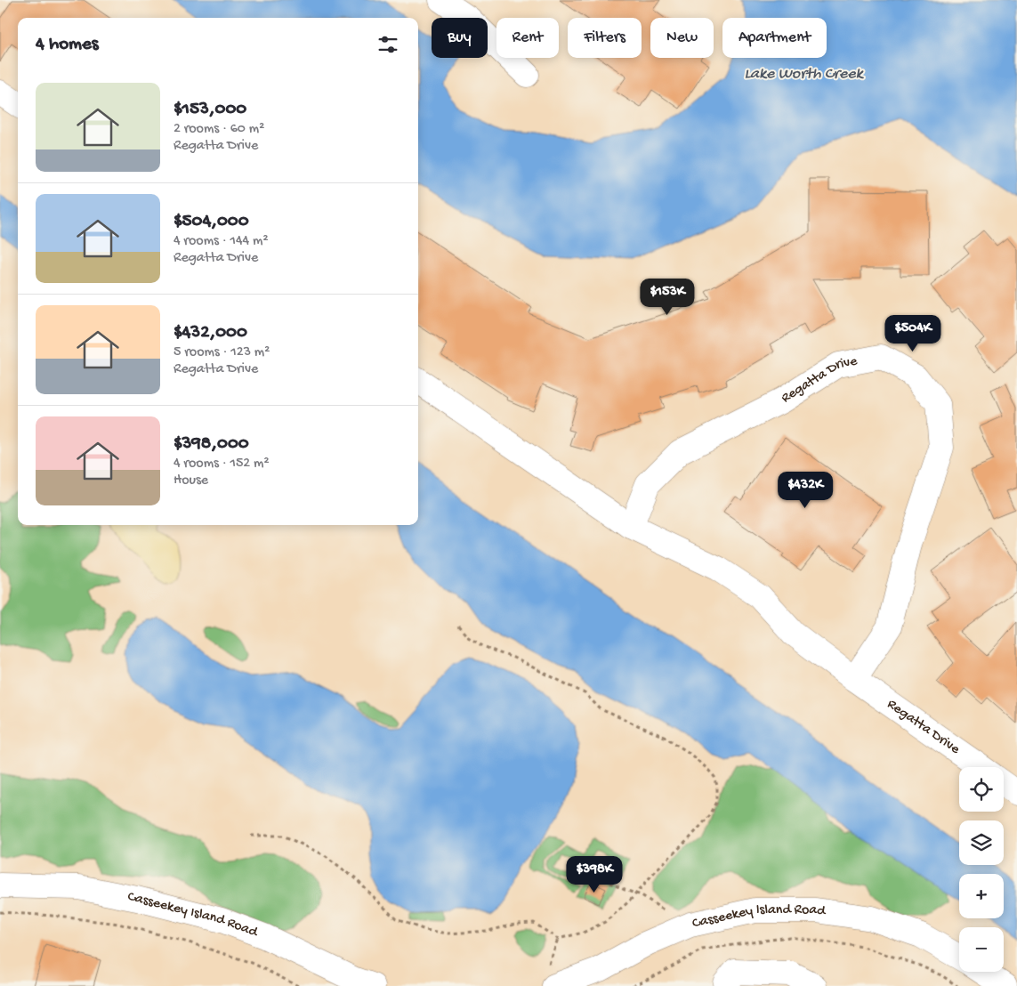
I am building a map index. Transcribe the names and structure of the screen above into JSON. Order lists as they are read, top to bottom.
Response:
{
  "streets": {
    "street": ["Regatta Drive", "Casseekey Island Road"]
  },
  "water": ["Lake Worth Creek"],
  "page": {
    "chip": [
      "Buy",
      "Rent",
      "Filters",
      "New",
      "Apartment"
    ],
    "heading": "4 homes",
    "list": [
      {
        "name": "$153,000",
        "note": "2 rooms · 60 m² · Regatta Drive"
      },
      {
        "name": "$504,000",
        "note": "4 rooms · 144 m² · Regatta Drive"
      },
      {
        "name": "$432,000",
        "note": "5 rooms · 123 m² · Regatta Drive"
      },
      {
        "name": "$398,000",
        "note": "4 rooms · 152 m² · House"
      }
    ],
    "price": [
      "$153K",
      "$504K",
      "$432K",
      "$398K"
    ],
    "map_buttons": ["+", "−"]
  }
}
